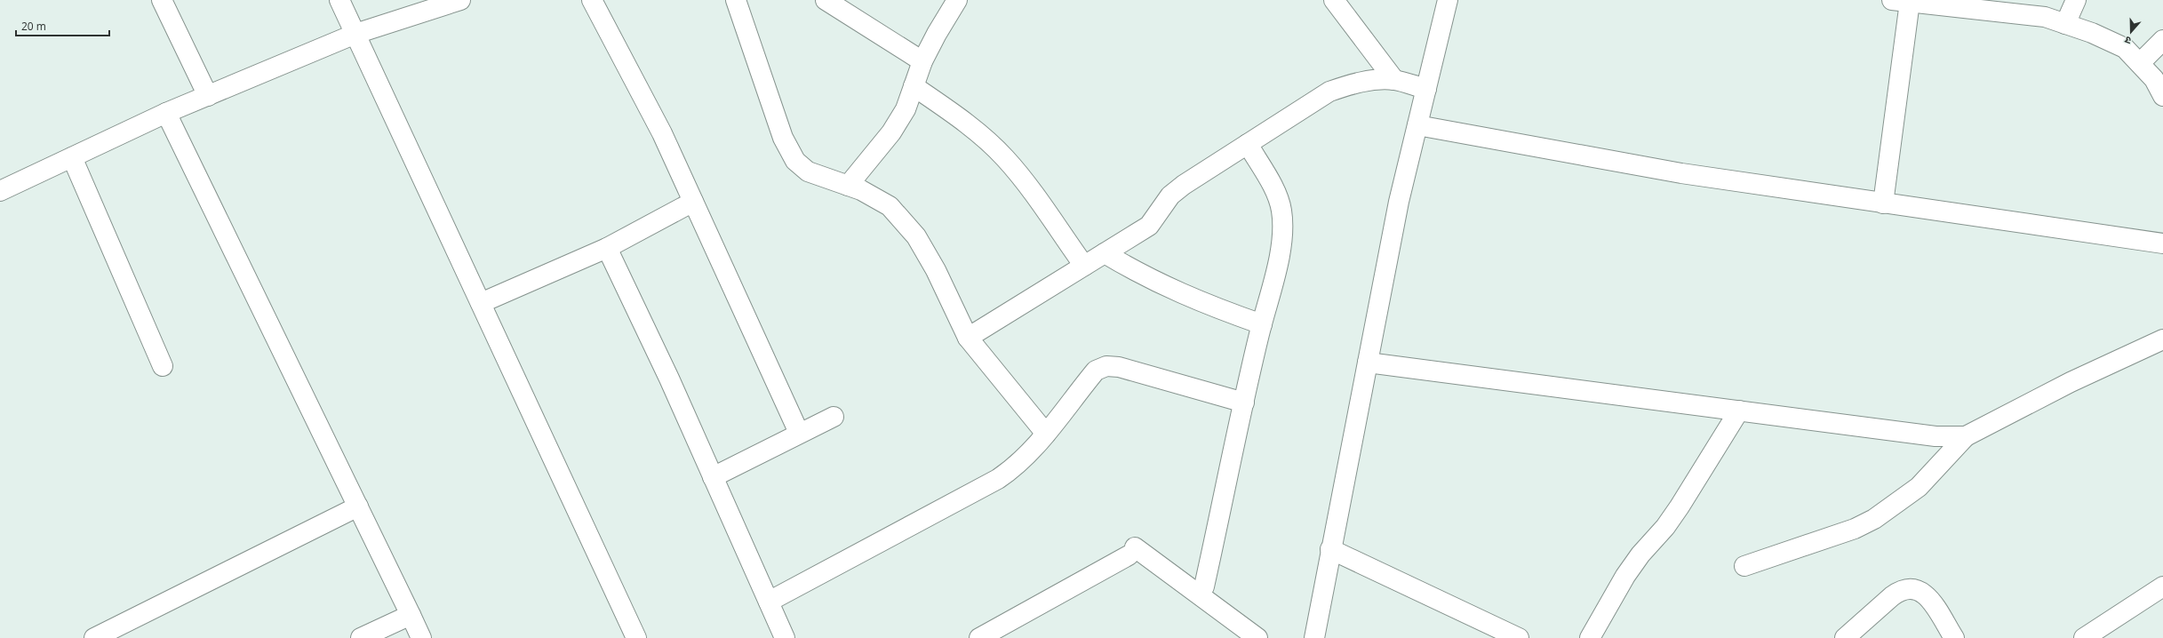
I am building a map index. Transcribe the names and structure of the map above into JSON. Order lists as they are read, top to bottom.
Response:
{
  "scale_bar": "20 m",
  "north": "bottom"
}
